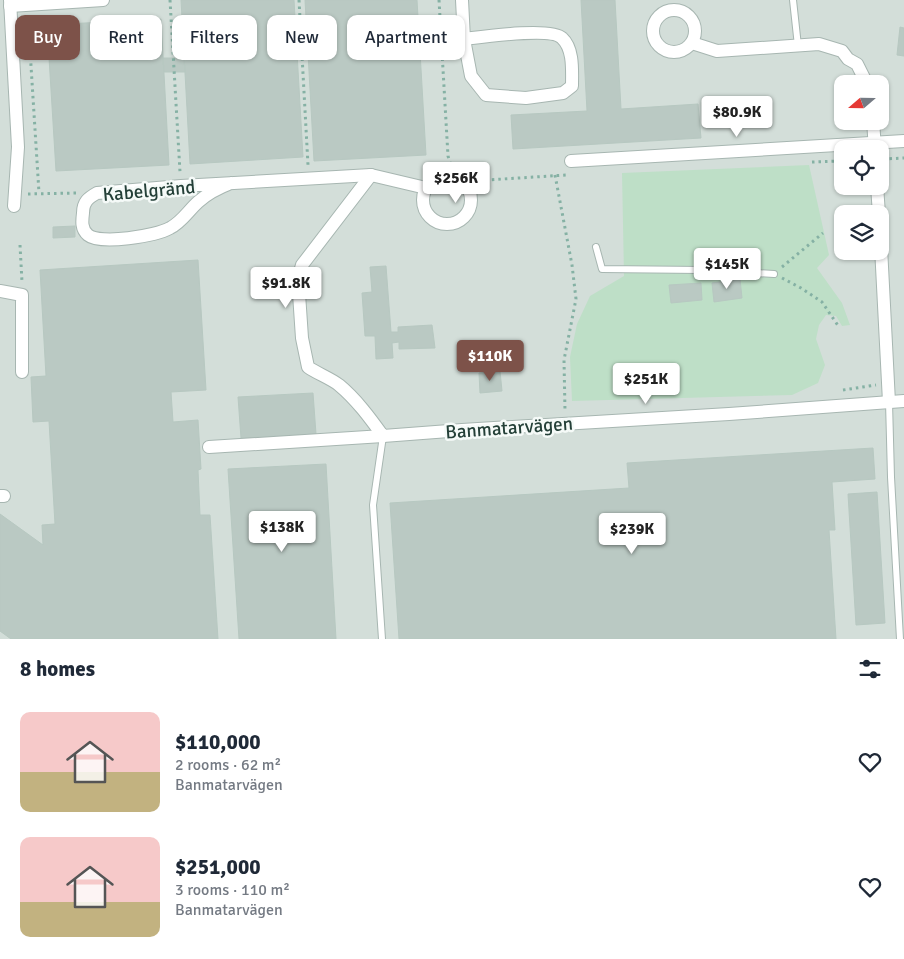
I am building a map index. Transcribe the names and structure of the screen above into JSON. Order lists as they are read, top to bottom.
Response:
{
  "streets": {
    "street": ["Kabelgränd", "Banmatarvägen"]
  },
  "north": "left",
  "page": {
    "chip": [
      "Buy",
      "Rent",
      "Filters",
      "New",
      "Apartment"
    ],
    "price": [
      "$80.9K",
      "$256K",
      "$145K",
      "$91.8K",
      "$110K",
      "$251K",
      "$138K",
      "$239K"
    ],
    "heading": "8 homes",
    "list": [
      {
        "name": "$110,000",
        "note": "2 rooms · 62 m² · Banmatarvägen"
      },
      {
        "name": "$251,000",
        "note": "3 rooms · 110 m² · Banmatarvägen"
      }
    ]
  }
}
